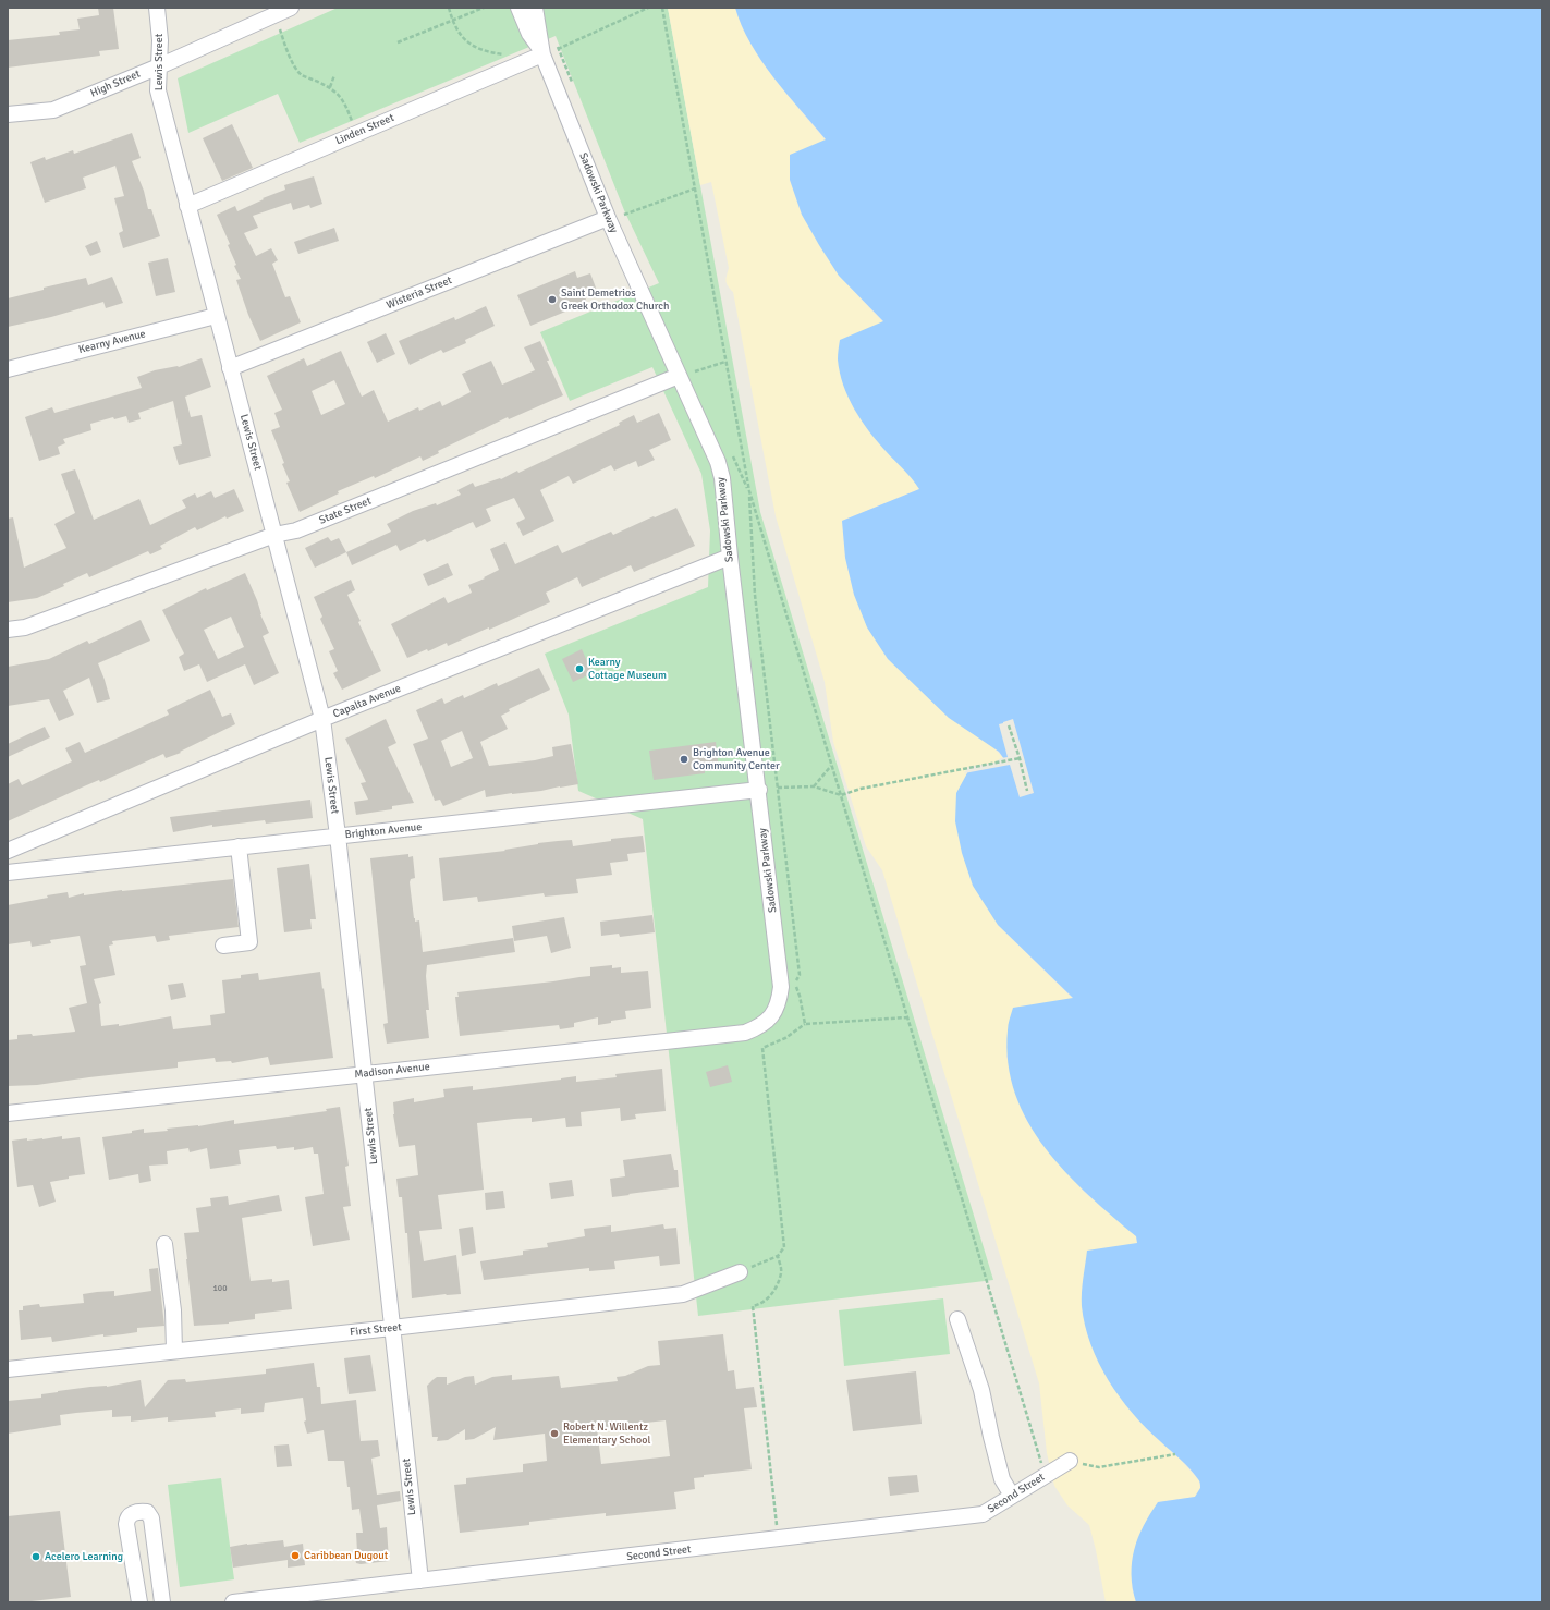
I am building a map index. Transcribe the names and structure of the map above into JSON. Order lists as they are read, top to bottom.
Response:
{
  "streets": {
    "street": [
      "Lewis Street",
      "High Street",
      "Linden Street",
      "Sadowski Parkway",
      "Wisteria Street",
      "Kearny Avenue",
      "State Street",
      "Capalta Avenue",
      "Brighton Avenue",
      "Madison Avenue",
      "First Street",
      "Second Street"
    ]
  },
  "crossings": [
    ["Lewis Street", "High Street"],
    ["Lewis Street", "Linden Street"],
    ["Lewis Street", "Wisteria Street"],
    ["Lewis Street", "Kearny Avenue"],
    ["Lewis Street", "State Street"],
    ["Lewis Street", "Capalta Avenue"],
    ["Lewis Street", "Brighton Avenue"],
    ["Lewis Street", "Madison Avenue"],
    ["Lewis Street", "First Street"],
    ["Lewis Street", "Second Street"],
    ["Linden Street", "Sadowski Parkway"],
    ["Sadowski Parkway", "Wisteria Street"],
    ["Sadowski Parkway", "State Street"],
    ["Sadowski Parkway", "Capalta Avenue"],
    ["Sadowski Parkway", "Brighton Avenue"],
    ["Sadowski Parkway", "Madison Avenue"]
  ],
  "places": [
    "Saint Demetrios Greek Orthodox Church",
    "Kearny Cottage Museum",
    "Brighton Avenue Community Center",
    "Robert N. Willentz Elementary School",
    "Caribbean Dugout",
    "Acelero Learning"
  ],
  "house_numbers": ["100"]
}
